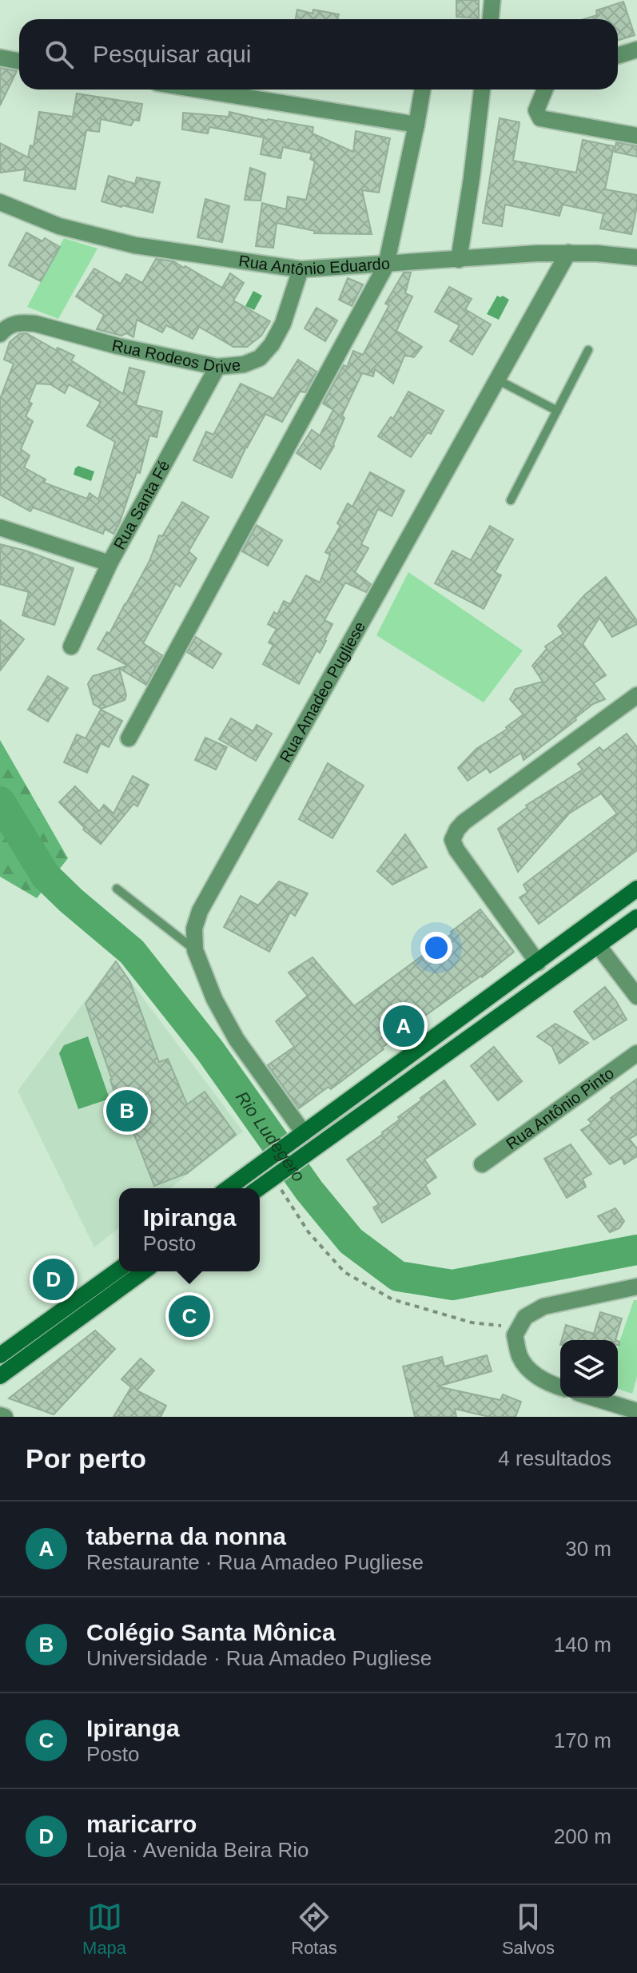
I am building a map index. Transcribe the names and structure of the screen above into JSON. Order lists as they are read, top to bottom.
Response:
{
  "streets": {
    "street": [
      "Rua Antônio Eduardo",
      "Rua Rodeos Drive",
      "Rua Santa Fé",
      "Rua Amadeo Pugliese",
      "Rua Antônio Pinto"
    ]
  },
  "crossings": [
    ["Rua Antônio Eduardo", "Rua Rodeos Drive"],
    ["Rua Antônio Eduardo", "Rua Amadeo Pugliese"],
    ["Rua Rodeos Drive", "Rua Santa Fé"]
  ],
  "water": ["Rio Ludegero"],
  "page": {
    "search": "Pesquisar aqui",
    "pins": [
      "A",
      "B",
      "D",
      "C"
    ],
    "popup": ["Ipiranga", "Posto"],
    "heading": ["Por perto", "4 resultados"],
    "list": [
      {
        "mark": "A",
        "name": "taberna da nonna",
        "note": "Restaurante · Rua Amadeo Pugliese",
        "value": "30 m"
      },
      {
        "mark": "B",
        "name": "Colégio Santa Mônica",
        "note": "Universidade · Rua Amadeo Pugliese",
        "value": "140 m"
      },
      {
        "mark": "C",
        "name": "Ipiranga",
        "note": "Posto",
        "value": "170 m"
      },
      {
        "mark": "D",
        "name": "maricarro",
        "note": "Loja · Avenida Beira Rio",
        "value": "200 m"
      }
    ],
    "nav": ["Mapa", "Rotas", "Salvos"]
  }
}
